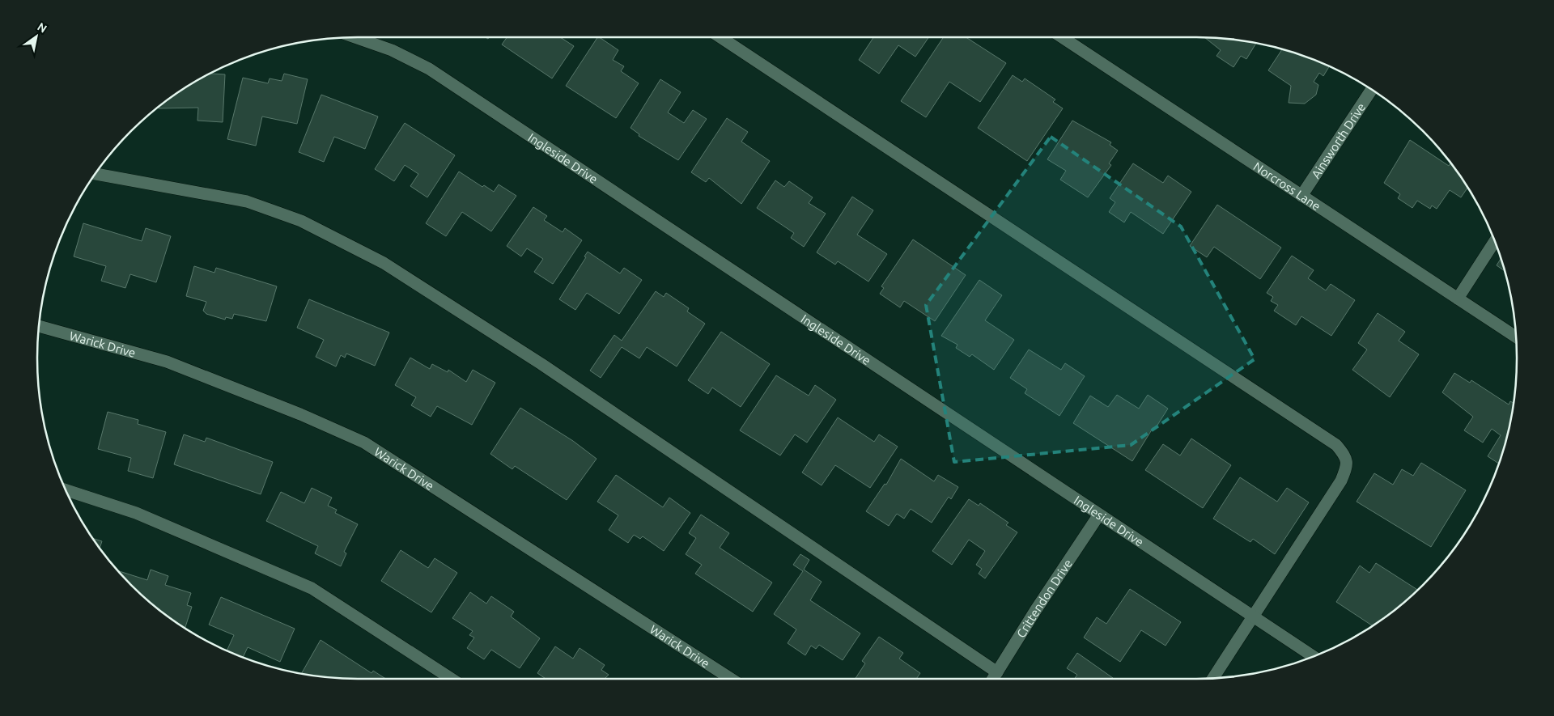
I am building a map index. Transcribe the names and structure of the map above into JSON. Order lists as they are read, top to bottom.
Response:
{
  "streets": {
    "street": [
      "Ainsworth Drive",
      "Ingleside Drive",
      "Norcross Lane",
      "Warick Drive",
      "Crittendon Drive"
    ]
  },
  "crossings": [
    ["Ainsworth Drive", "Norcross Lane"],
    ["Ingleside Drive", "Crittendon Drive"]
  ],
  "north": "top right"
}
